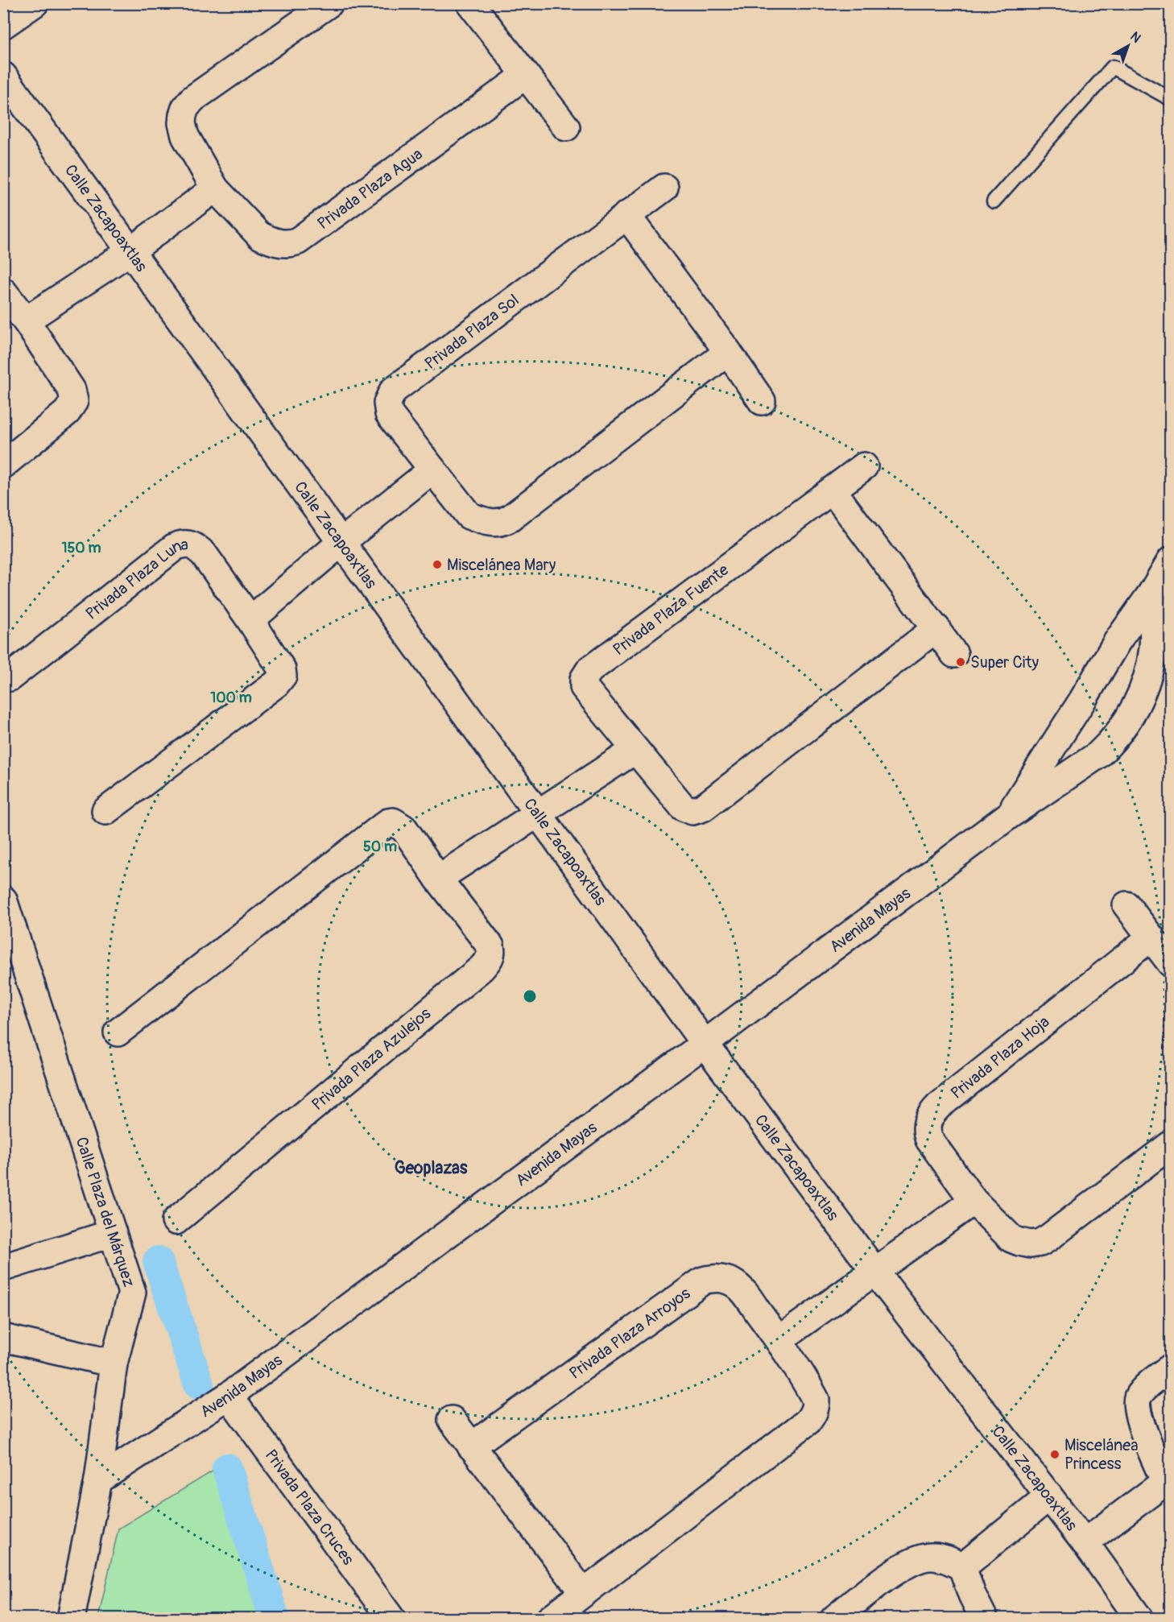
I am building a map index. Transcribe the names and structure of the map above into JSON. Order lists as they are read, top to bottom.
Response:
{
  "streets": {
    "street": [
      "Privada Plaza Agua",
      "Calle Zacapoaxtlas",
      "Privada Plaza Sol",
      "Privada Plaza Luna",
      "Privada Plaza Fuente",
      "Avenida Mayas",
      "Privada Plaza Hoja",
      "Privada Plaza Azulejos",
      "Calle Plaza del Márquez",
      "Privada Plaza Arroyos",
      "Privada Plaza Cruces"
    ]
  },
  "crossings": [
    ["Calle Zacapoaxtlas", "Avenida Mayas"],
    ["Avenida Mayas", "Calle Plaza del Márquez"],
    ["Avenida Mayas", "Privada Plaza Cruces"]
  ],
  "districts": ["Geoplazas"],
  "places": ["Miscelánea Mary", "Super City", "Miscelánea Princess"],
  "north": "top right",
  "rings": ["150 m", "100 m", "50 m"]
}
